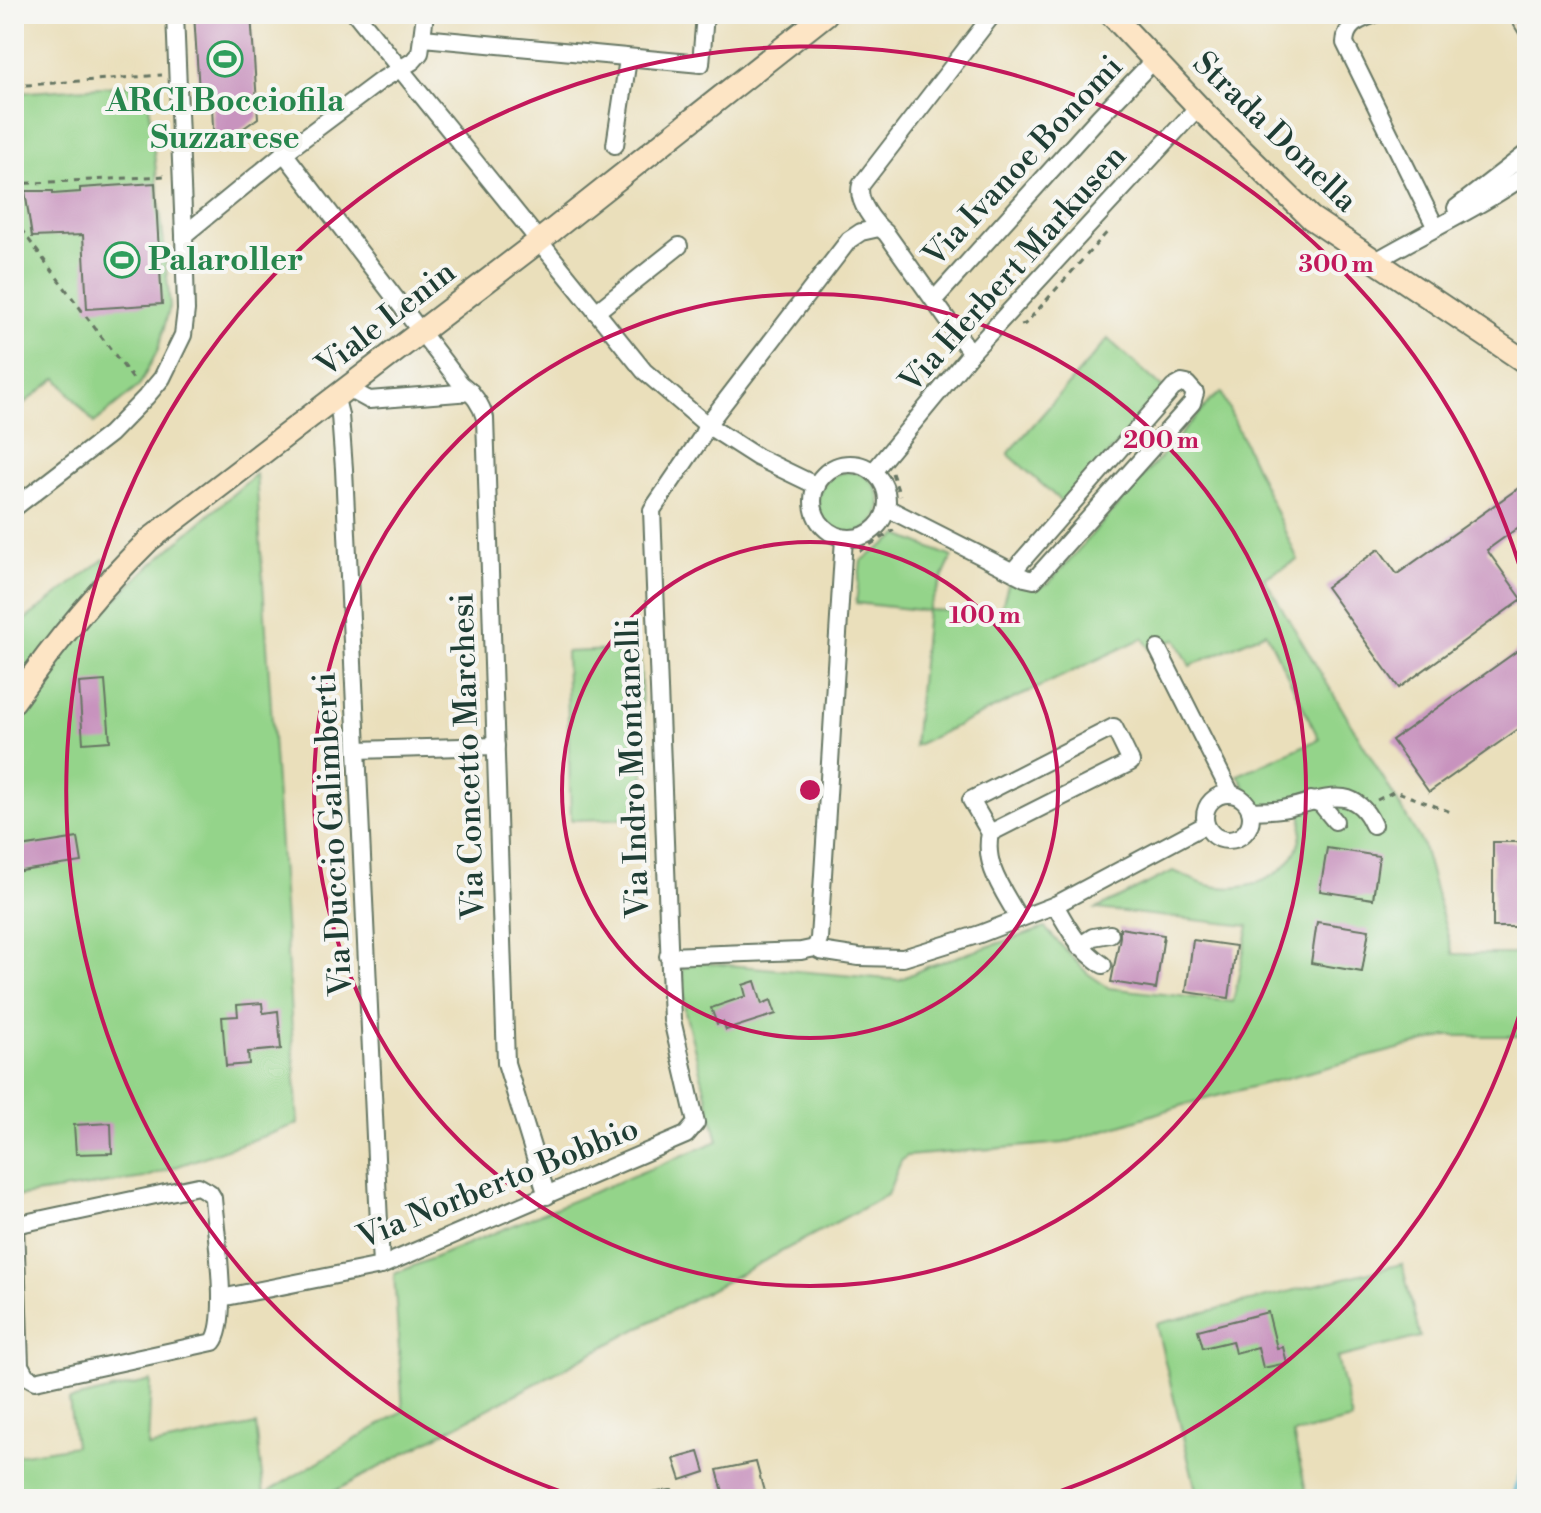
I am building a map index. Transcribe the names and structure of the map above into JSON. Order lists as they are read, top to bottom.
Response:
{
  "streets": {
    "main road": ["Strada Donella", "Viale Lenin"],
    "street": [
      "Via Ivanoe Bonomi",
      "Via Herbert Markusen",
      "Via Concetto Marchesi",
      "Via Indro Montanelli",
      "Via Duccio Galimberti",
      "Via Norberto Bobbio"
    ]
  },
  "crossings": [
    ["Strada Donella", "Via Ivanoe Bonomi"],
    ["Strada Donella", "Via Herbert Markusen"],
    ["Viale Lenin", "Via Concetto Marchesi"],
    ["Viale Lenin", "Via Duccio Galimberti"],
    ["Via Concetto Marchesi", "Via Norberto Bobbio"],
    ["Via Indro Montanelli", "Via Norberto Bobbio"],
    ["Via Duccio Galimberti", "Via Norberto Bobbio"]
  ],
  "places": {
    "sports": ["ARCI Bocciofila Suzzarese", "Palaroller"]
  },
  "rings": ["300 m", "200 m", "100 m"]
}
